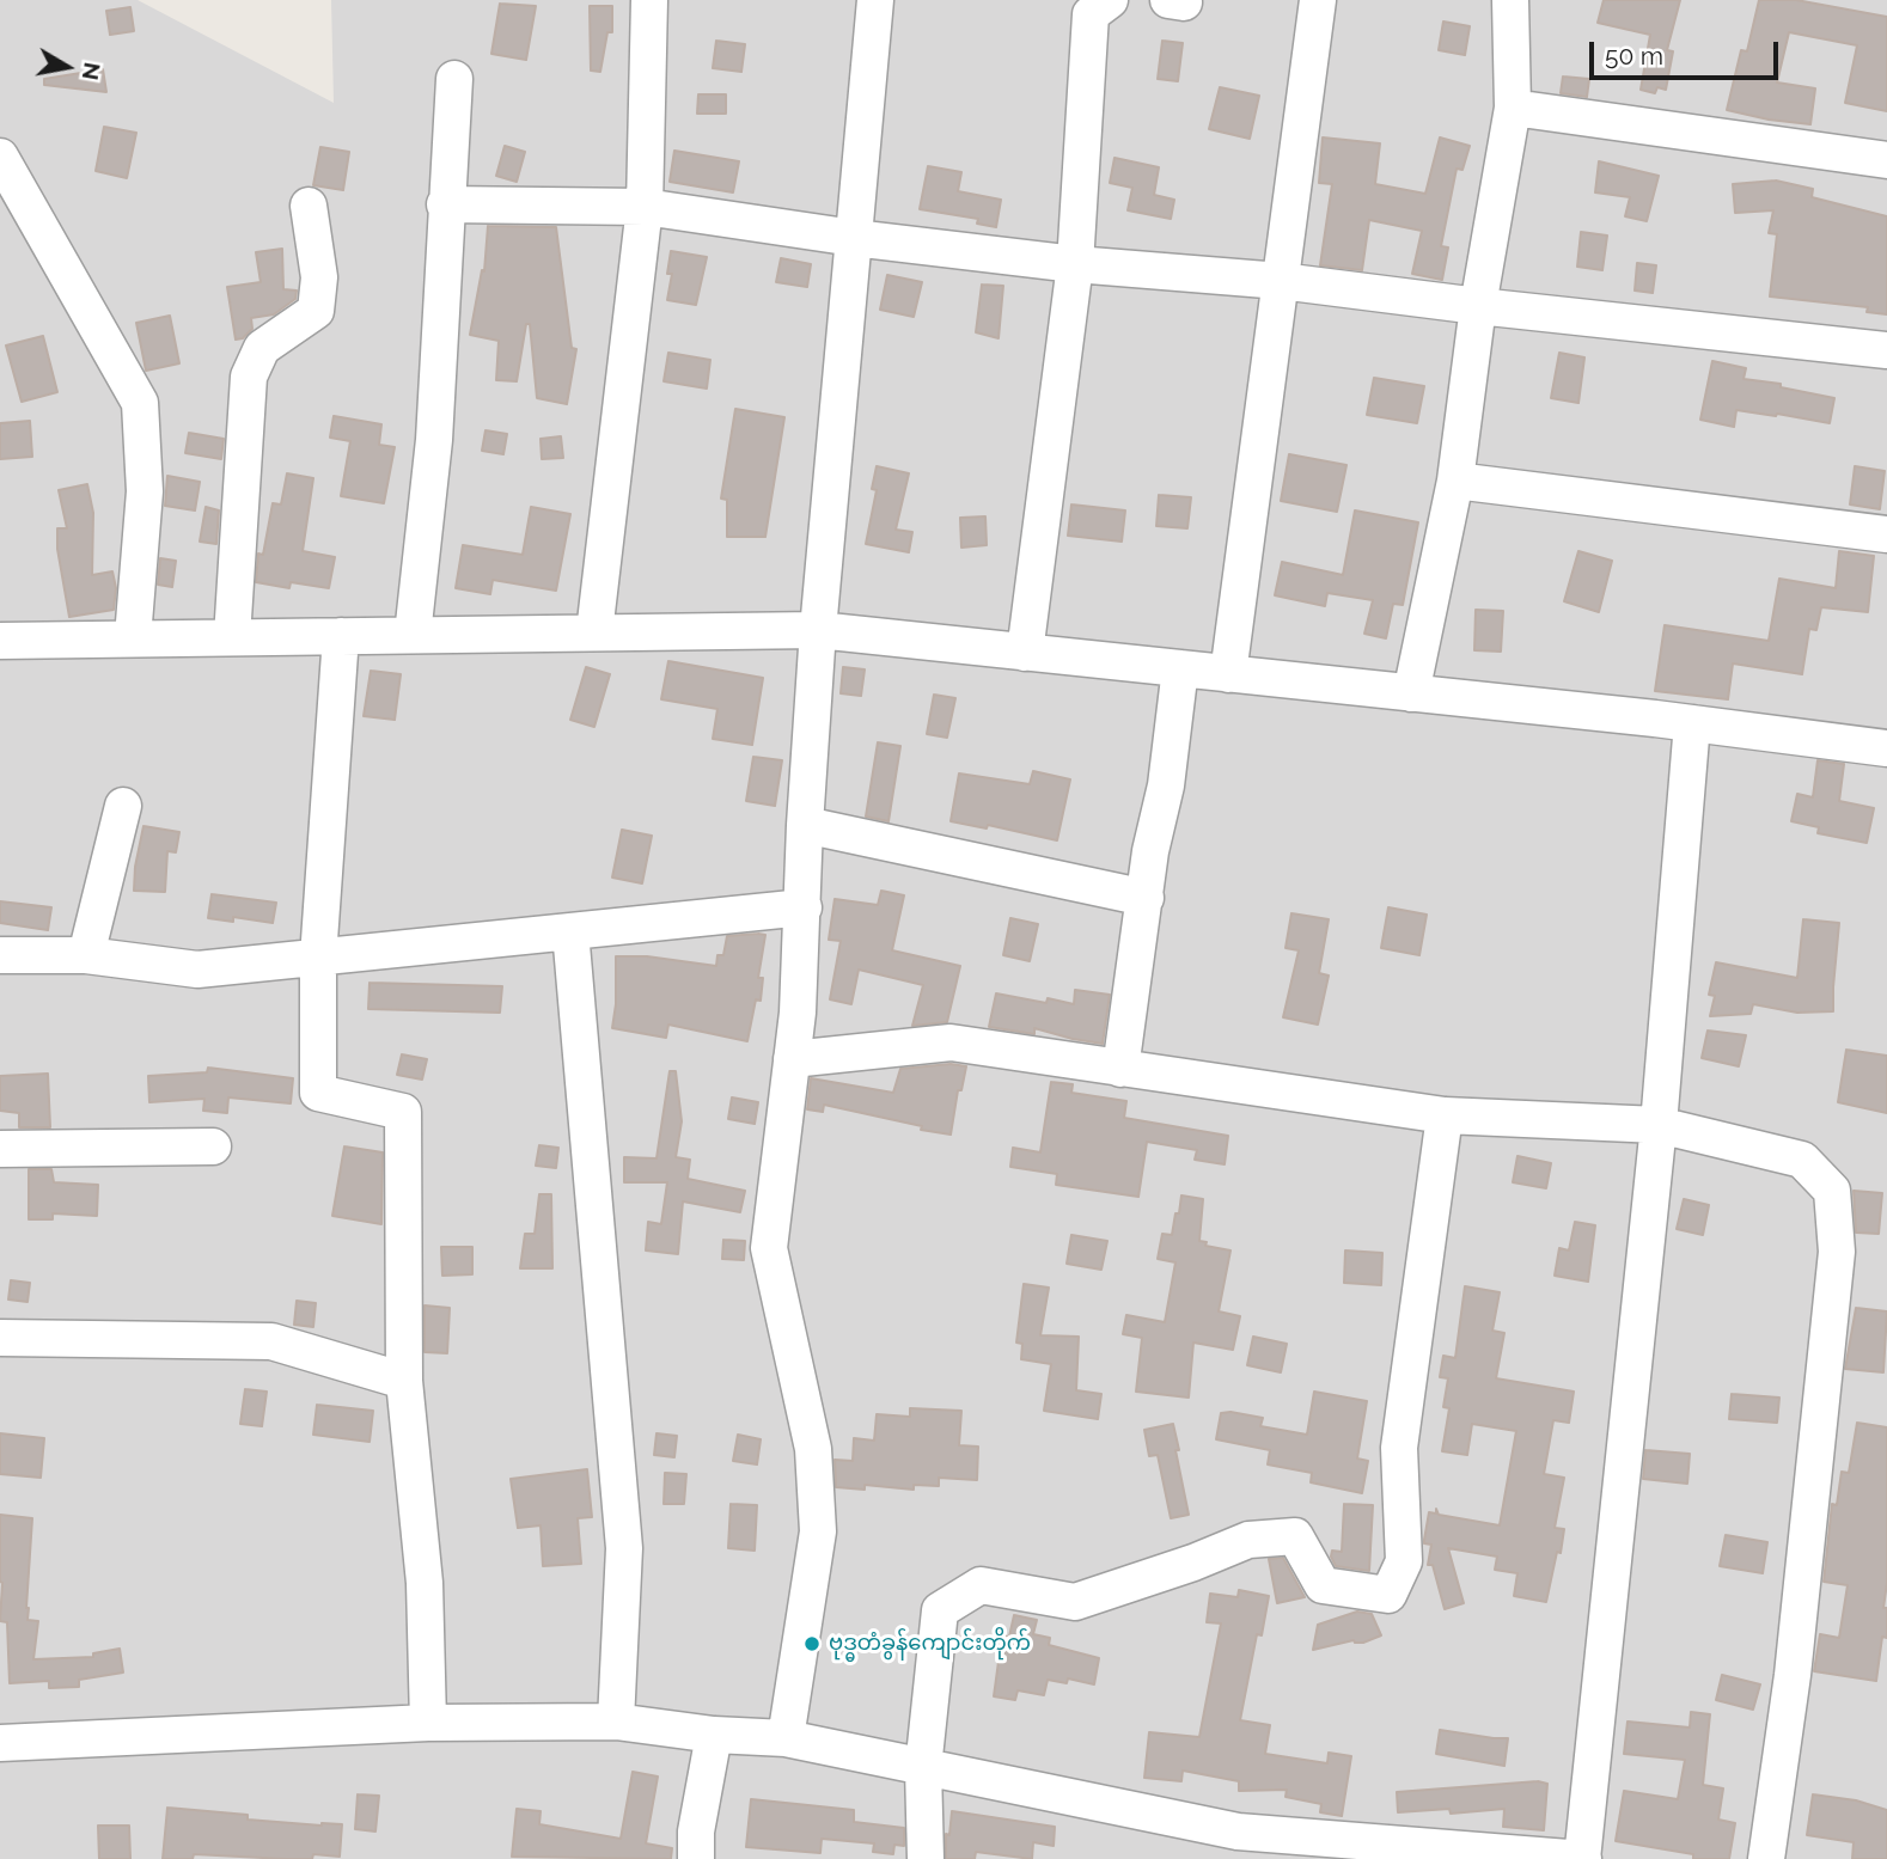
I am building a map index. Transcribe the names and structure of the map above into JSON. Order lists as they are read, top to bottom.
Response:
{
  "places": ["ဗုဒ္ဓတံခွန်ကျောင်းတိုက်"],
  "scale_bar": "50 m",
  "north": "right"
}
